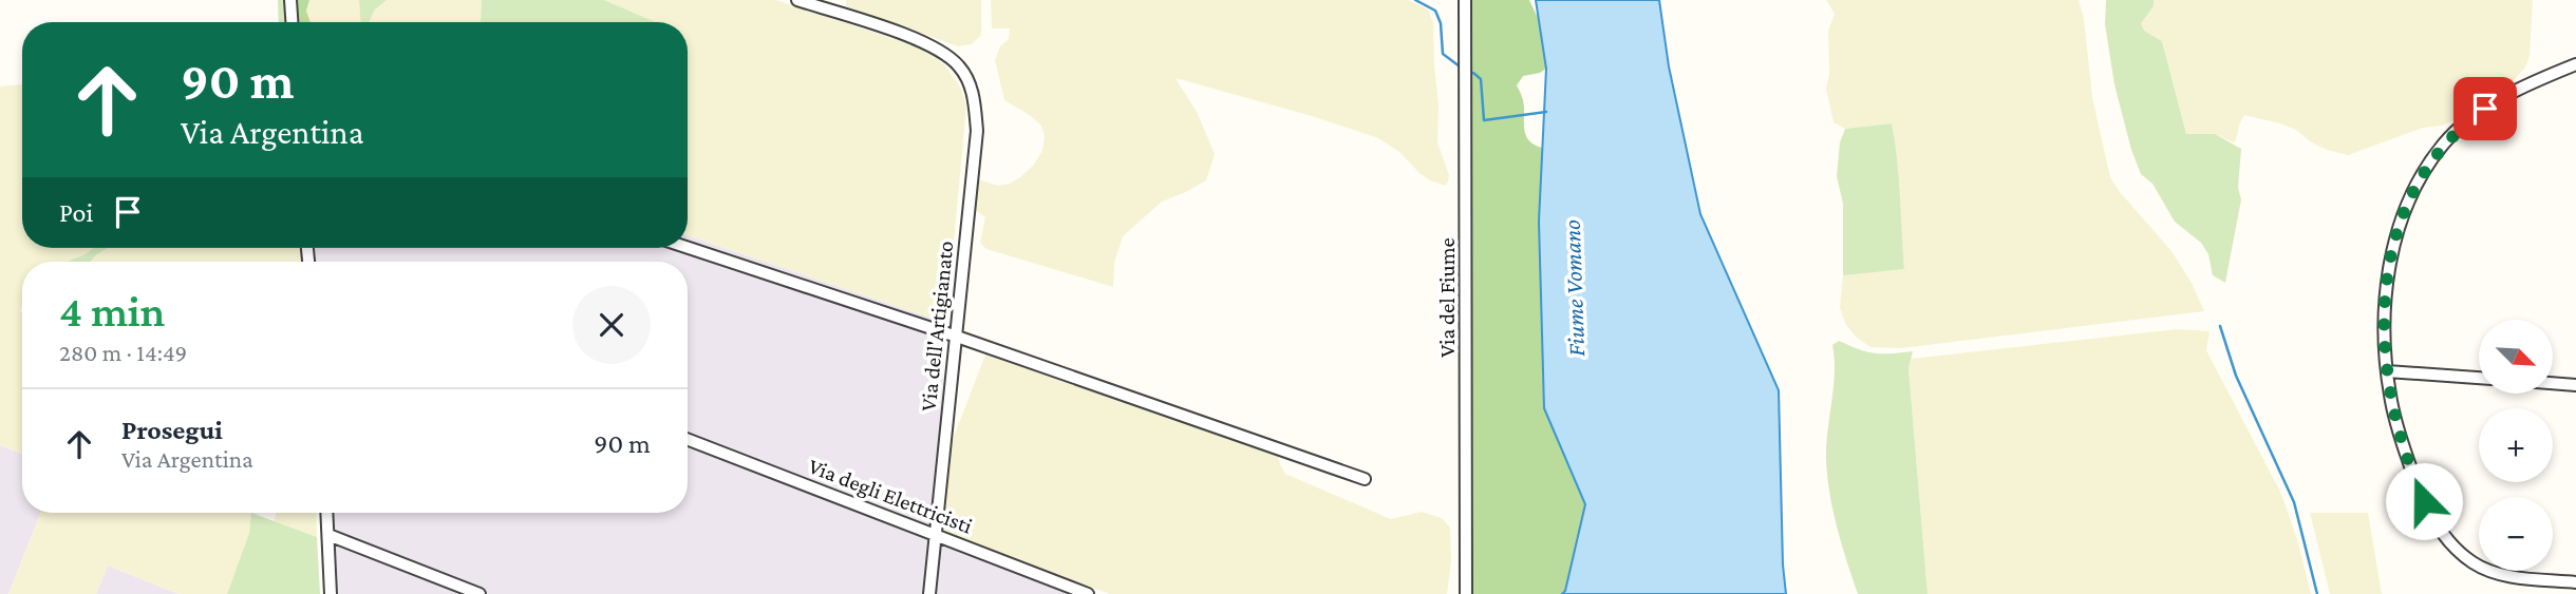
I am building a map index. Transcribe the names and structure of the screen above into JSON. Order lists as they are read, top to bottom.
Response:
{
  "streets": {
    "street": ["Via del Fiume", "Via dell'Artigianato", "Via degli Elettricisti"]
  },
  "crossings": [
    ["Via dell'Artigianato", "Via degli Elettricisti"]
  ],
  "water": ["Fiume Vomano"],
  "north": "bottom right",
  "page": {
    "turn": ["90 m", "Via Argentina"],
    "then": "Poi",
    "heading": ["4 min", "280 m · 14:49"],
    "map_buttons": ["+", "−"],
    "list": [
      {
        "name": "Prosegui",
        "note": "Via Argentina",
        "value": "90 m"
      }
    ]
  }
}
